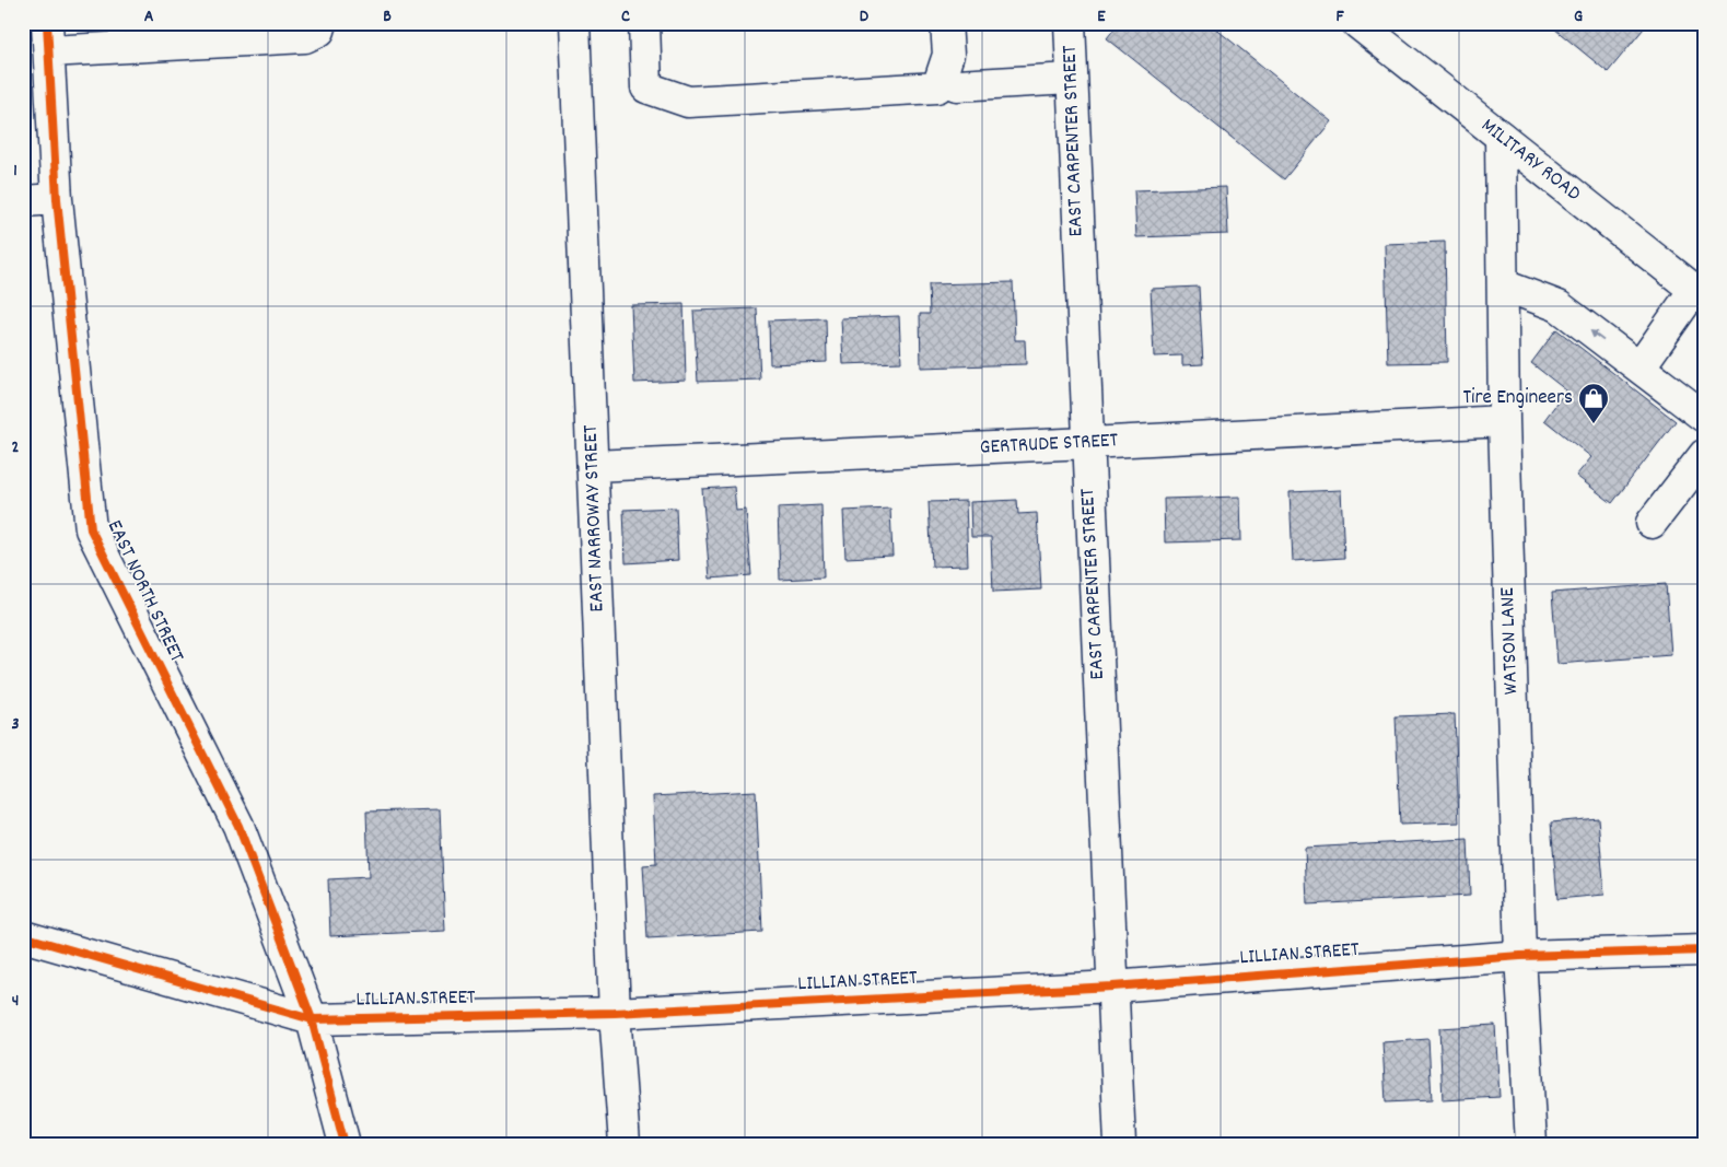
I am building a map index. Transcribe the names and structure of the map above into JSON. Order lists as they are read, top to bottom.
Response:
{
  "streets": {
    "street": [
      "EAST CARPENTER STREET",
      "MILITARY ROAD",
      "GERTRUDE STREET",
      "EAST NARROWAY STREET",
      "EAST NORTH STREET",
      "WATSON LANE",
      "LILLIAN STREET"
    ]
  },
  "crossings": [
    ["EAST CARPENTER STREET", "GERTRUDE STREET"],
    ["EAST CARPENTER STREET", "LILLIAN STREET"],
    ["MILITARY ROAD", "WATSON LANE"],
    ["GERTRUDE STREET", "EAST NARROWAY STREET"],
    ["GERTRUDE STREET", "WATSON LANE"],
    ["EAST NARROWAY STREET", "LILLIAN STREET"],
    ["EAST NORTH STREET", "LILLIAN STREET"],
    ["WATSON LANE", "LILLIAN STREET"]
  ],
  "places": {
    "shop": ["Tire Engineers"]
  },
  "grid": {
    "columns": [
      "A",
      "B",
      "C",
      "D",
      "E",
      "F",
      "G"
    ],
    "rows": [
      "1",
      "2",
      "3",
      "4"
    ]
  }
}
